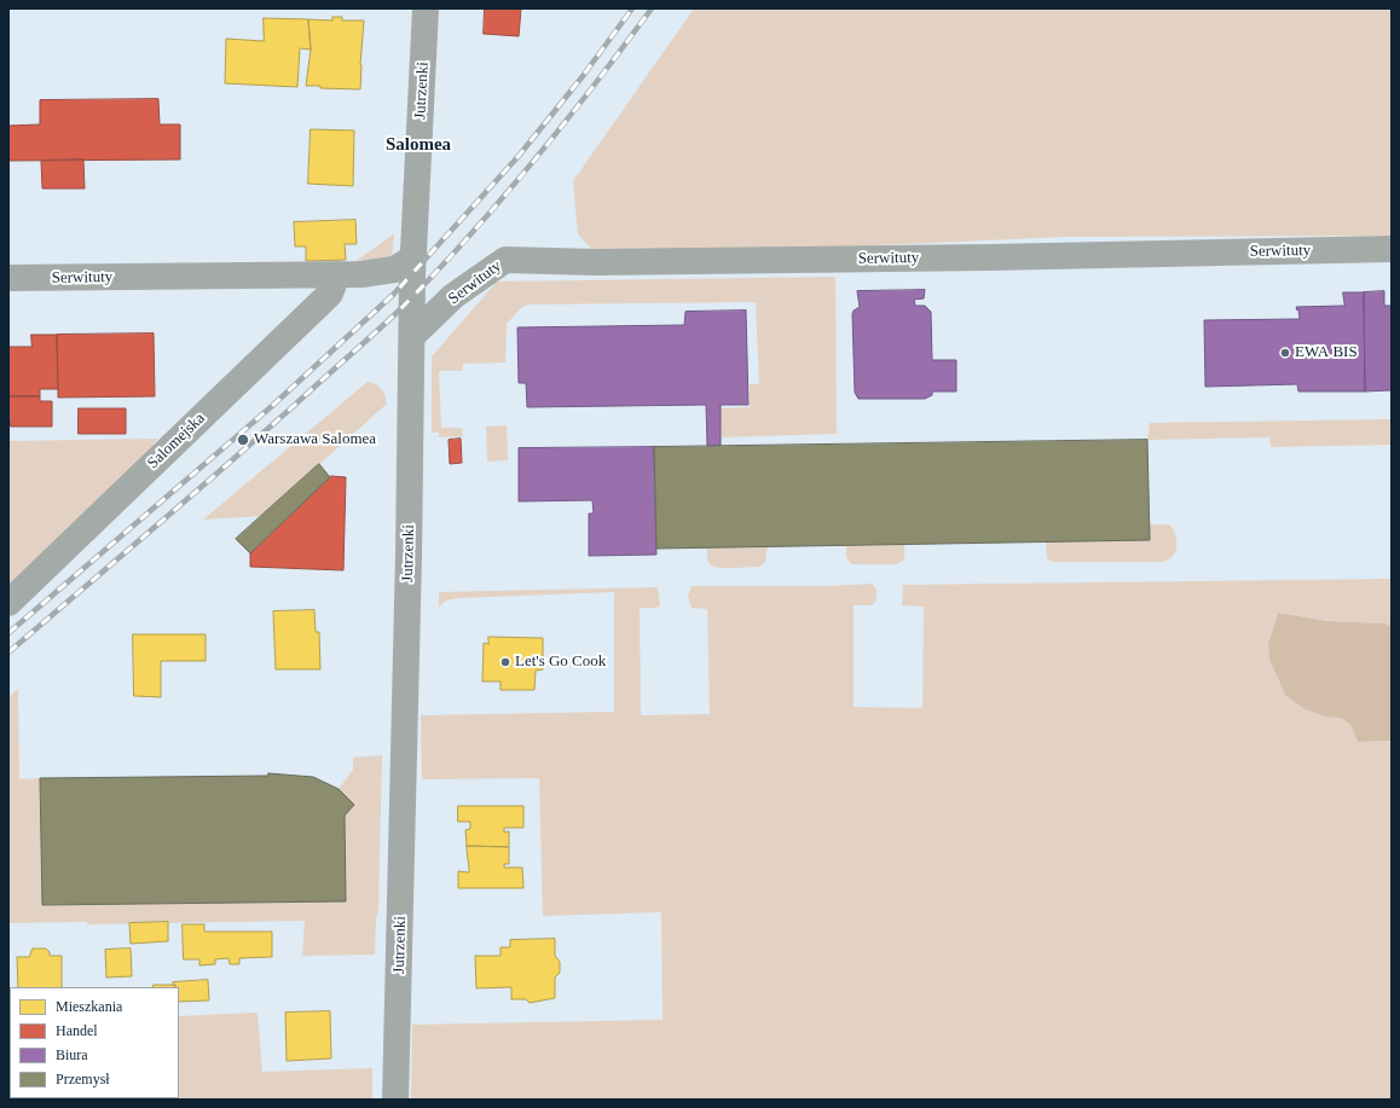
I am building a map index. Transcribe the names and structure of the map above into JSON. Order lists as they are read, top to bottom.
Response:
{
  "streets": {
    "street": ["Jutrzenki", "Serwituty", "Salomejska"]
  },
  "crossings": [
    ["Jutrzenki", "Serwituty"],
    ["Serwituty", "Salomejska"]
  ],
  "districts": ["Salomea"],
  "places": ["EWA BIS", "Warszawa Salomea", "Let's Go Cook"],
  "legend": [
    "Mieszkania",
    "Handel",
    "Biura",
    "Przemysł"
  ]
}
